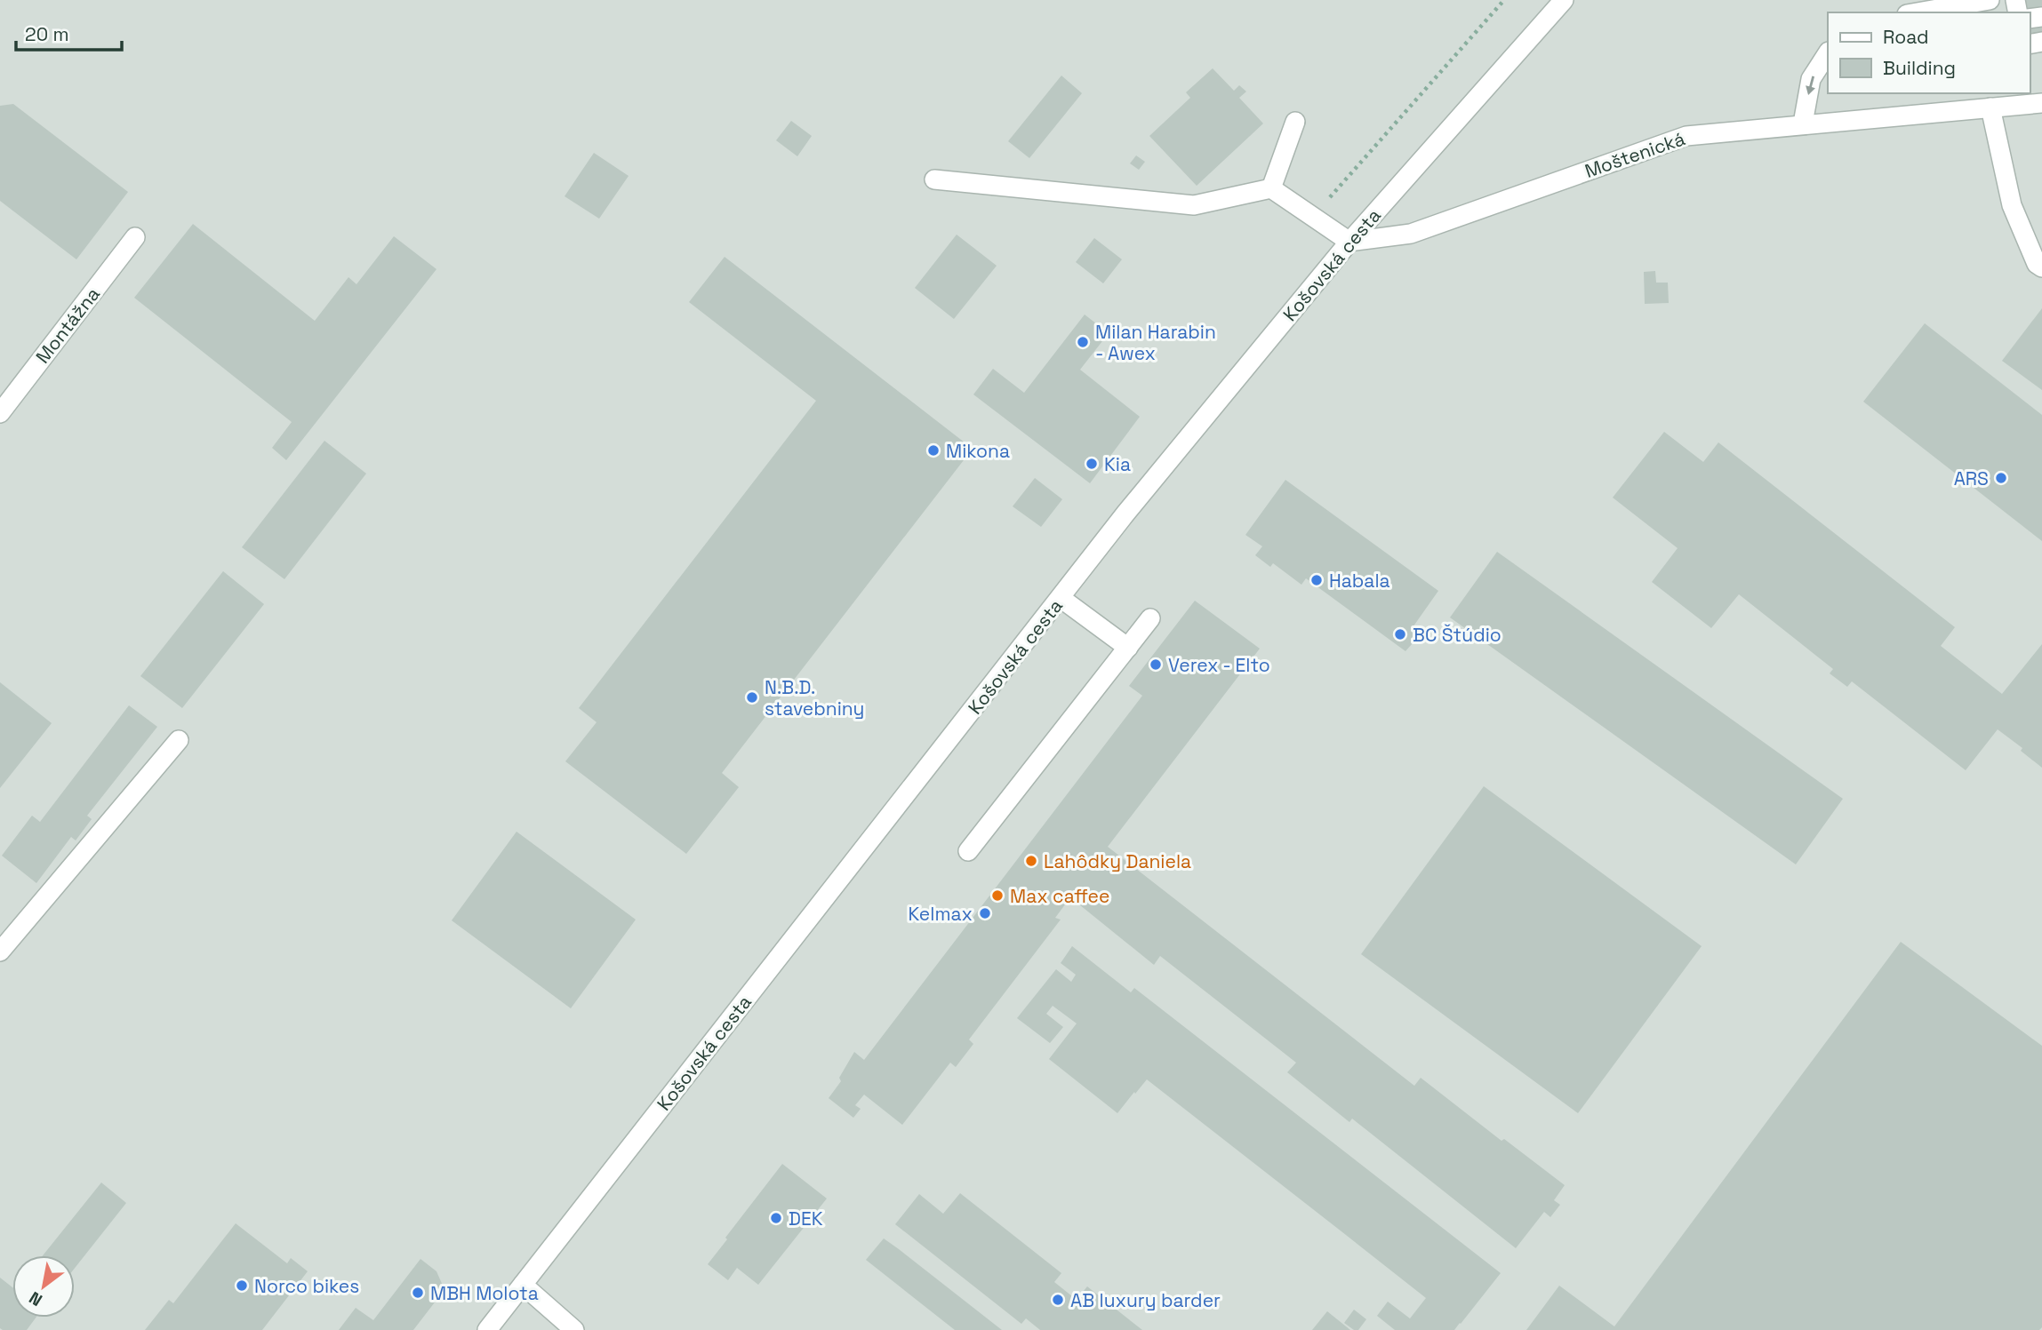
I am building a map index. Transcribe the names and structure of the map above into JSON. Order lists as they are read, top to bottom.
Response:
{
  "streets": {
    "street": ["Moštenická", "Košovská cesta", "Montážna"]
  },
  "crossings": [
    ["Moštenická", "Košovská cesta"]
  ],
  "places": [
    "Milan Harabin - Awex",
    "Mikona",
    "Kia",
    "ARS",
    "Habala",
    "BC Štúdio",
    "Verex - Elto",
    "N.B.D. stavebniny",
    "Lahôdky Daniela",
    "Max caffee",
    "Kelmax",
    "DEK",
    "Norco bikes",
    "MBH Molota",
    "AB luxury barder"
  ],
  "legend": ["Road", "Building"],
  "scale_bar": "20 m",
  "north": "bottom left"
}
